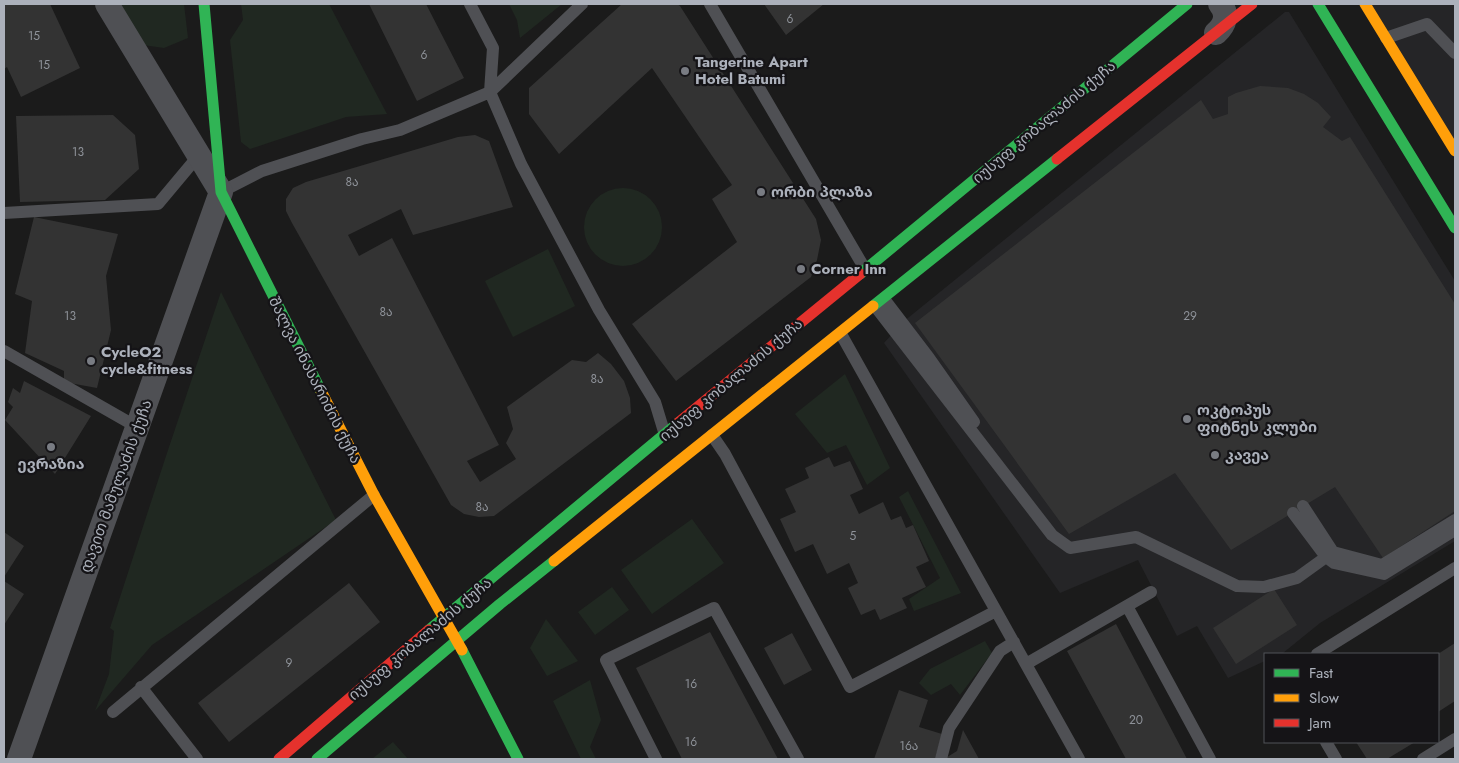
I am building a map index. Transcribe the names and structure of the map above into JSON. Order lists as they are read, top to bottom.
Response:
{
  "streets": {
    "street": ["იუსუფ კობალაძის ქუჩა", "შალვა ინასარიძის ქუჩა", "დავით მამულაძის ქუჩა"]
  },
  "crossings": [
    ["იუსუფ კობალაძის ქუჩა", "შალვა ინასარიძის ქუჩა"],
    ["შალვა ინასარიძის ქუჩა", "დავით მამულაძის ქუჩა"]
  ],
  "places": [
    "Tangerine Apart Hotel Batumi",
    "ორბი პლაზა",
    "Corner Inn",
    "CycleO2 cycle&fitness",
    "ოკტოპუს ფიტნეს კლუბი",
    "ევრაზია",
    "კავეა"
  ],
  "house_numbers": [
    "6",
    "15",
    "6",
    "15",
    "13",
    "8ა",
    "8ა",
    "13",
    "29",
    "8ა",
    "8ა",
    "5",
    "9",
    "16",
    "20",
    "16",
    "16ა"
  ],
  "legend": ["Fast", "Slow", "Jam"]
}
